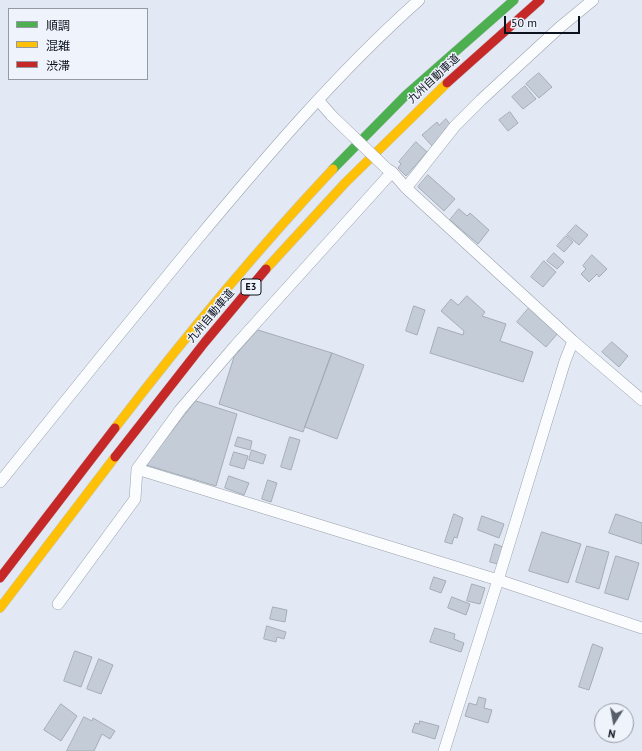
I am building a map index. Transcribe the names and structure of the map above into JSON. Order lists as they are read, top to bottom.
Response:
{
  "streets": {
    "highway": ["九州自動車道", "E3"]
  },
  "legend": ["順調", "混雑", "渋滞"],
  "scale_bar": "50 m",
  "north": "bottom"
}
